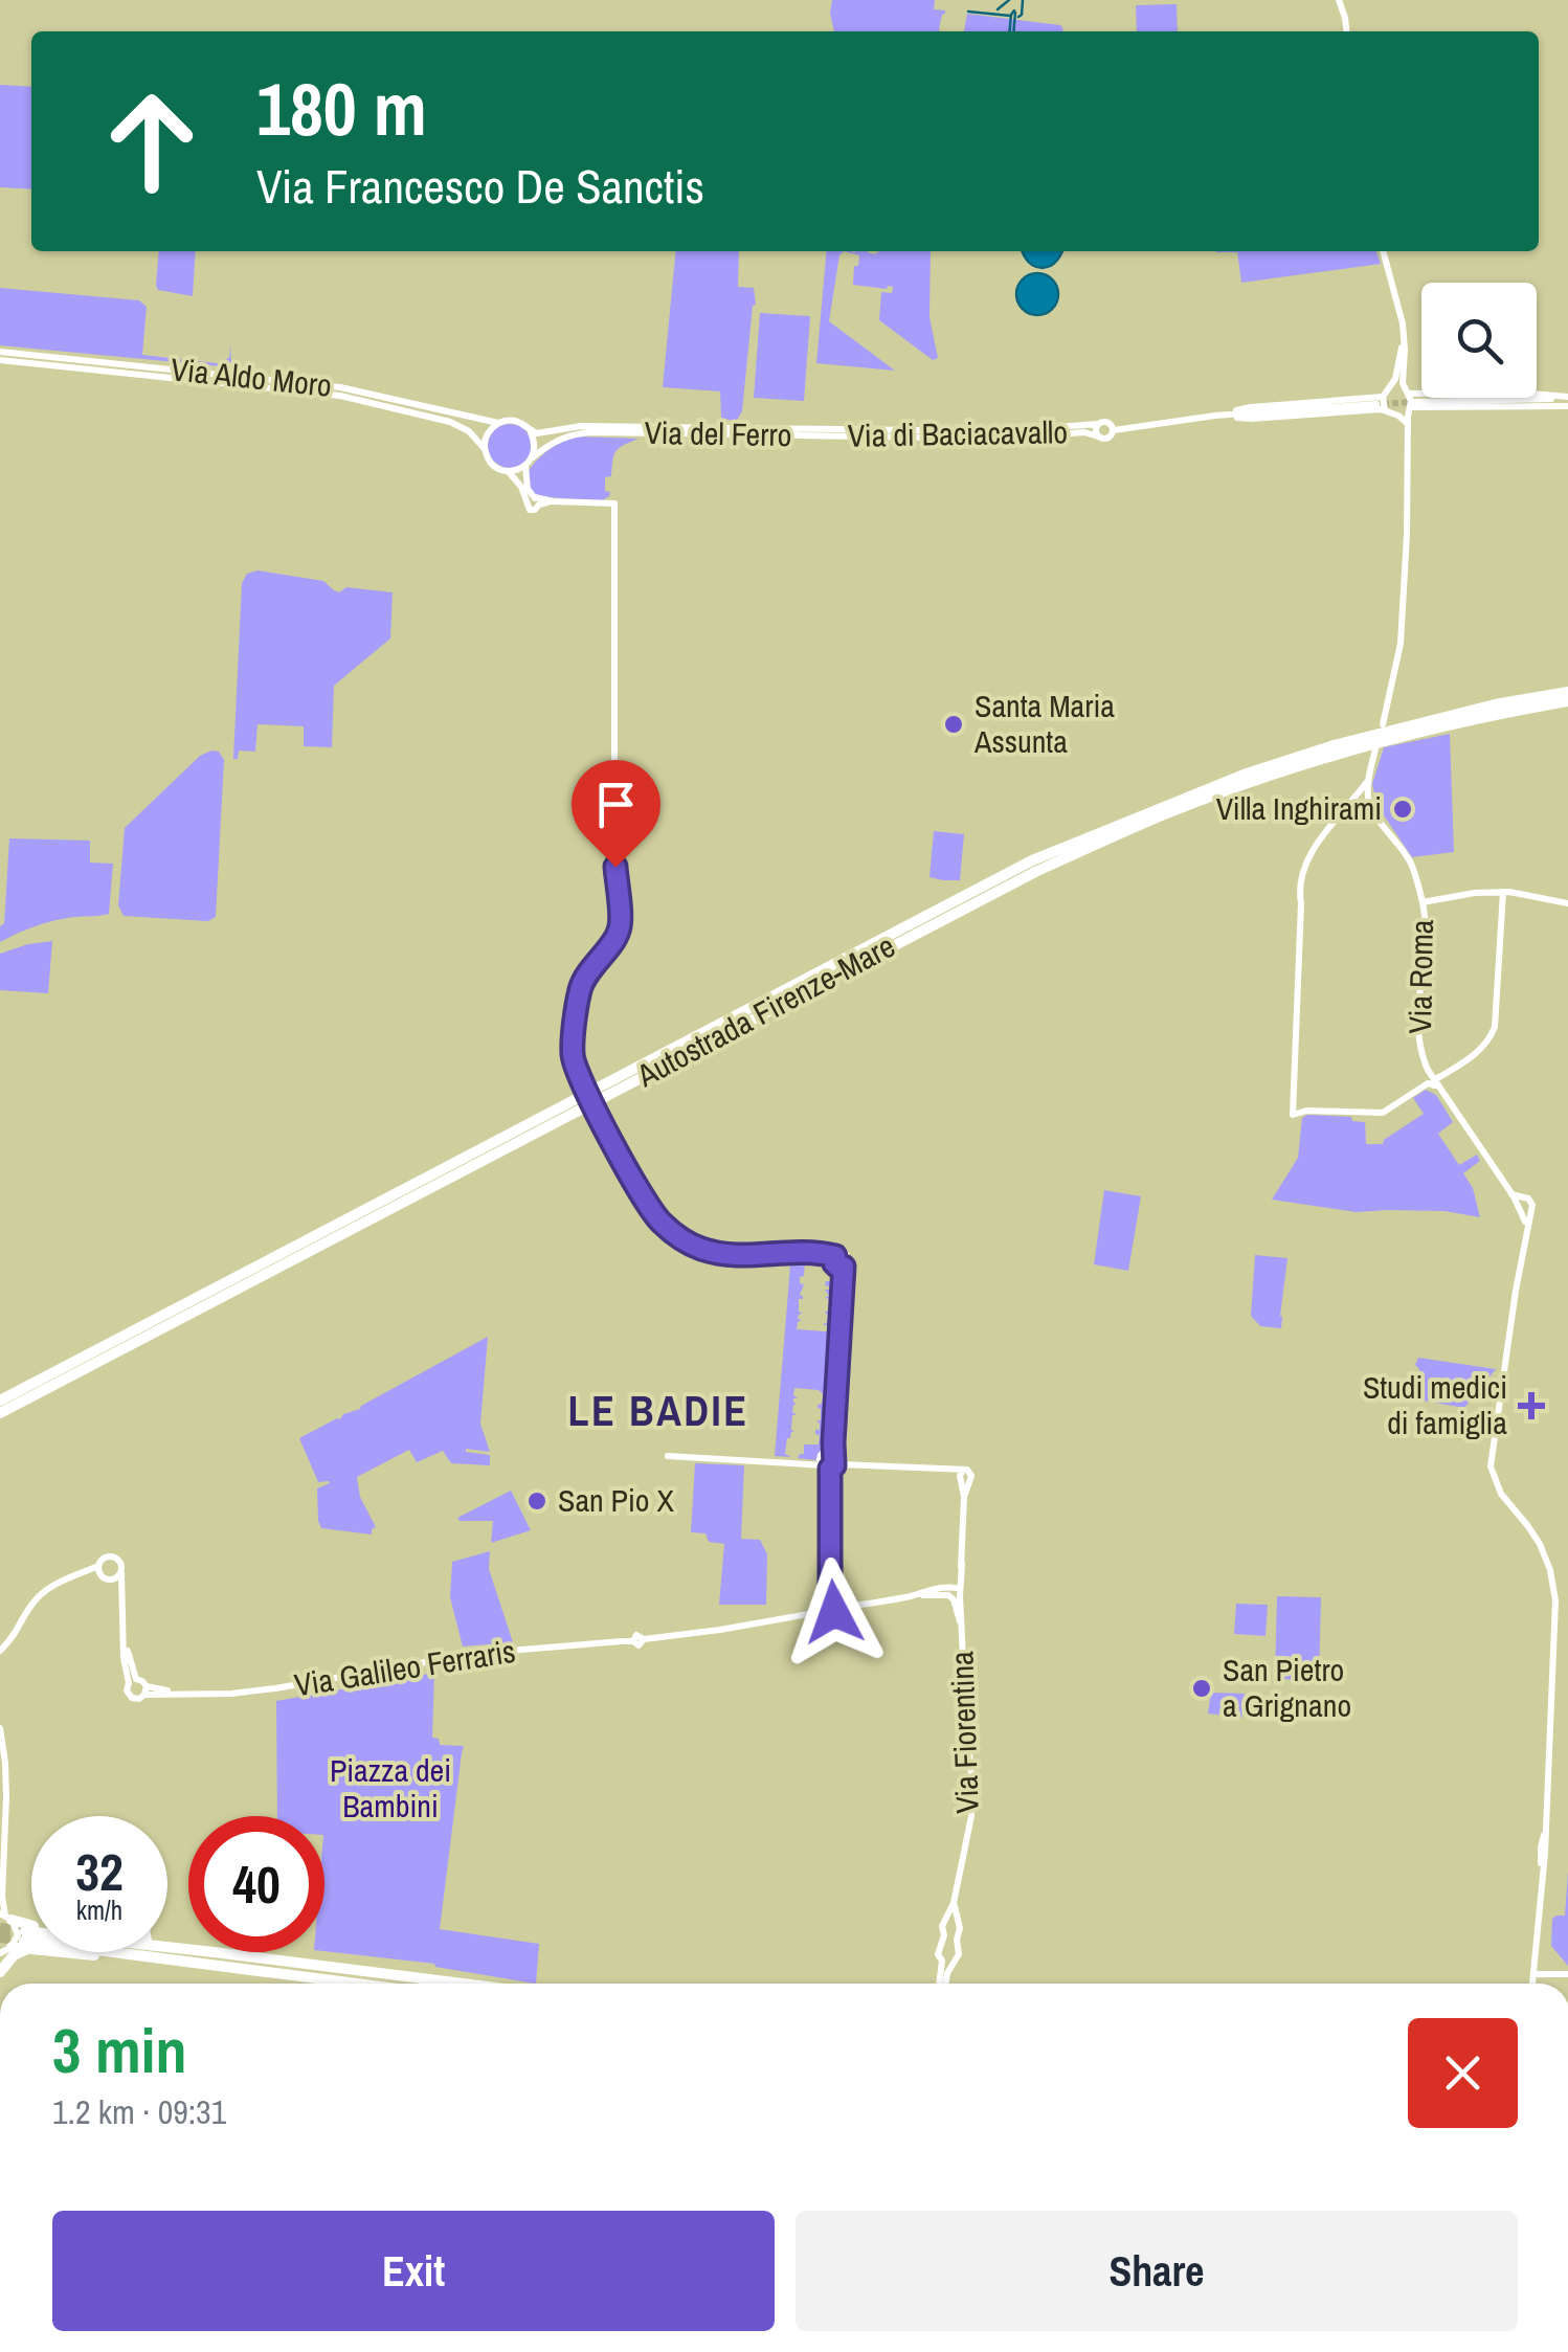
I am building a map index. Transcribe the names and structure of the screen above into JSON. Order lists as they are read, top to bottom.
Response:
{
  "streets": {
    "highway": ["Autostrada Firenze-Mare"],
    "street": [
      "Via Aldo Moro",
      "Via del Ferro",
      "Via di Baciacavallo",
      "Via Roma",
      "Via Galileo Ferraris",
      "Via Fiorentina"
    ]
  },
  "crossings": [
    ["Via Aldo Moro", "Via del Ferro"],
    ["Via del Ferro", "Via di Baciacavallo"],
    ["Via Galileo Ferraris", "Via Fiorentina"]
  ],
  "districts": ["LE BADIE"],
  "parks": ["Piazza dei Bambini"],
  "places": {
    "other": [
      "Santa Maria Assunta",
      "Villa Inghirami",
      "San Pio X",
      "San Pietro a Grignano"
    ],
    "health": ["Studi medici di famiglia"]
  },
  "page": {
    "turn": ["180 m", "Via Francesco De Sanctis"],
    "speed": "32 km/h",
    "limit": "40",
    "heading": ["3 min", "1.2 km · 09:31"],
    "buttons": ["Exit", "Share"]
  }
}
